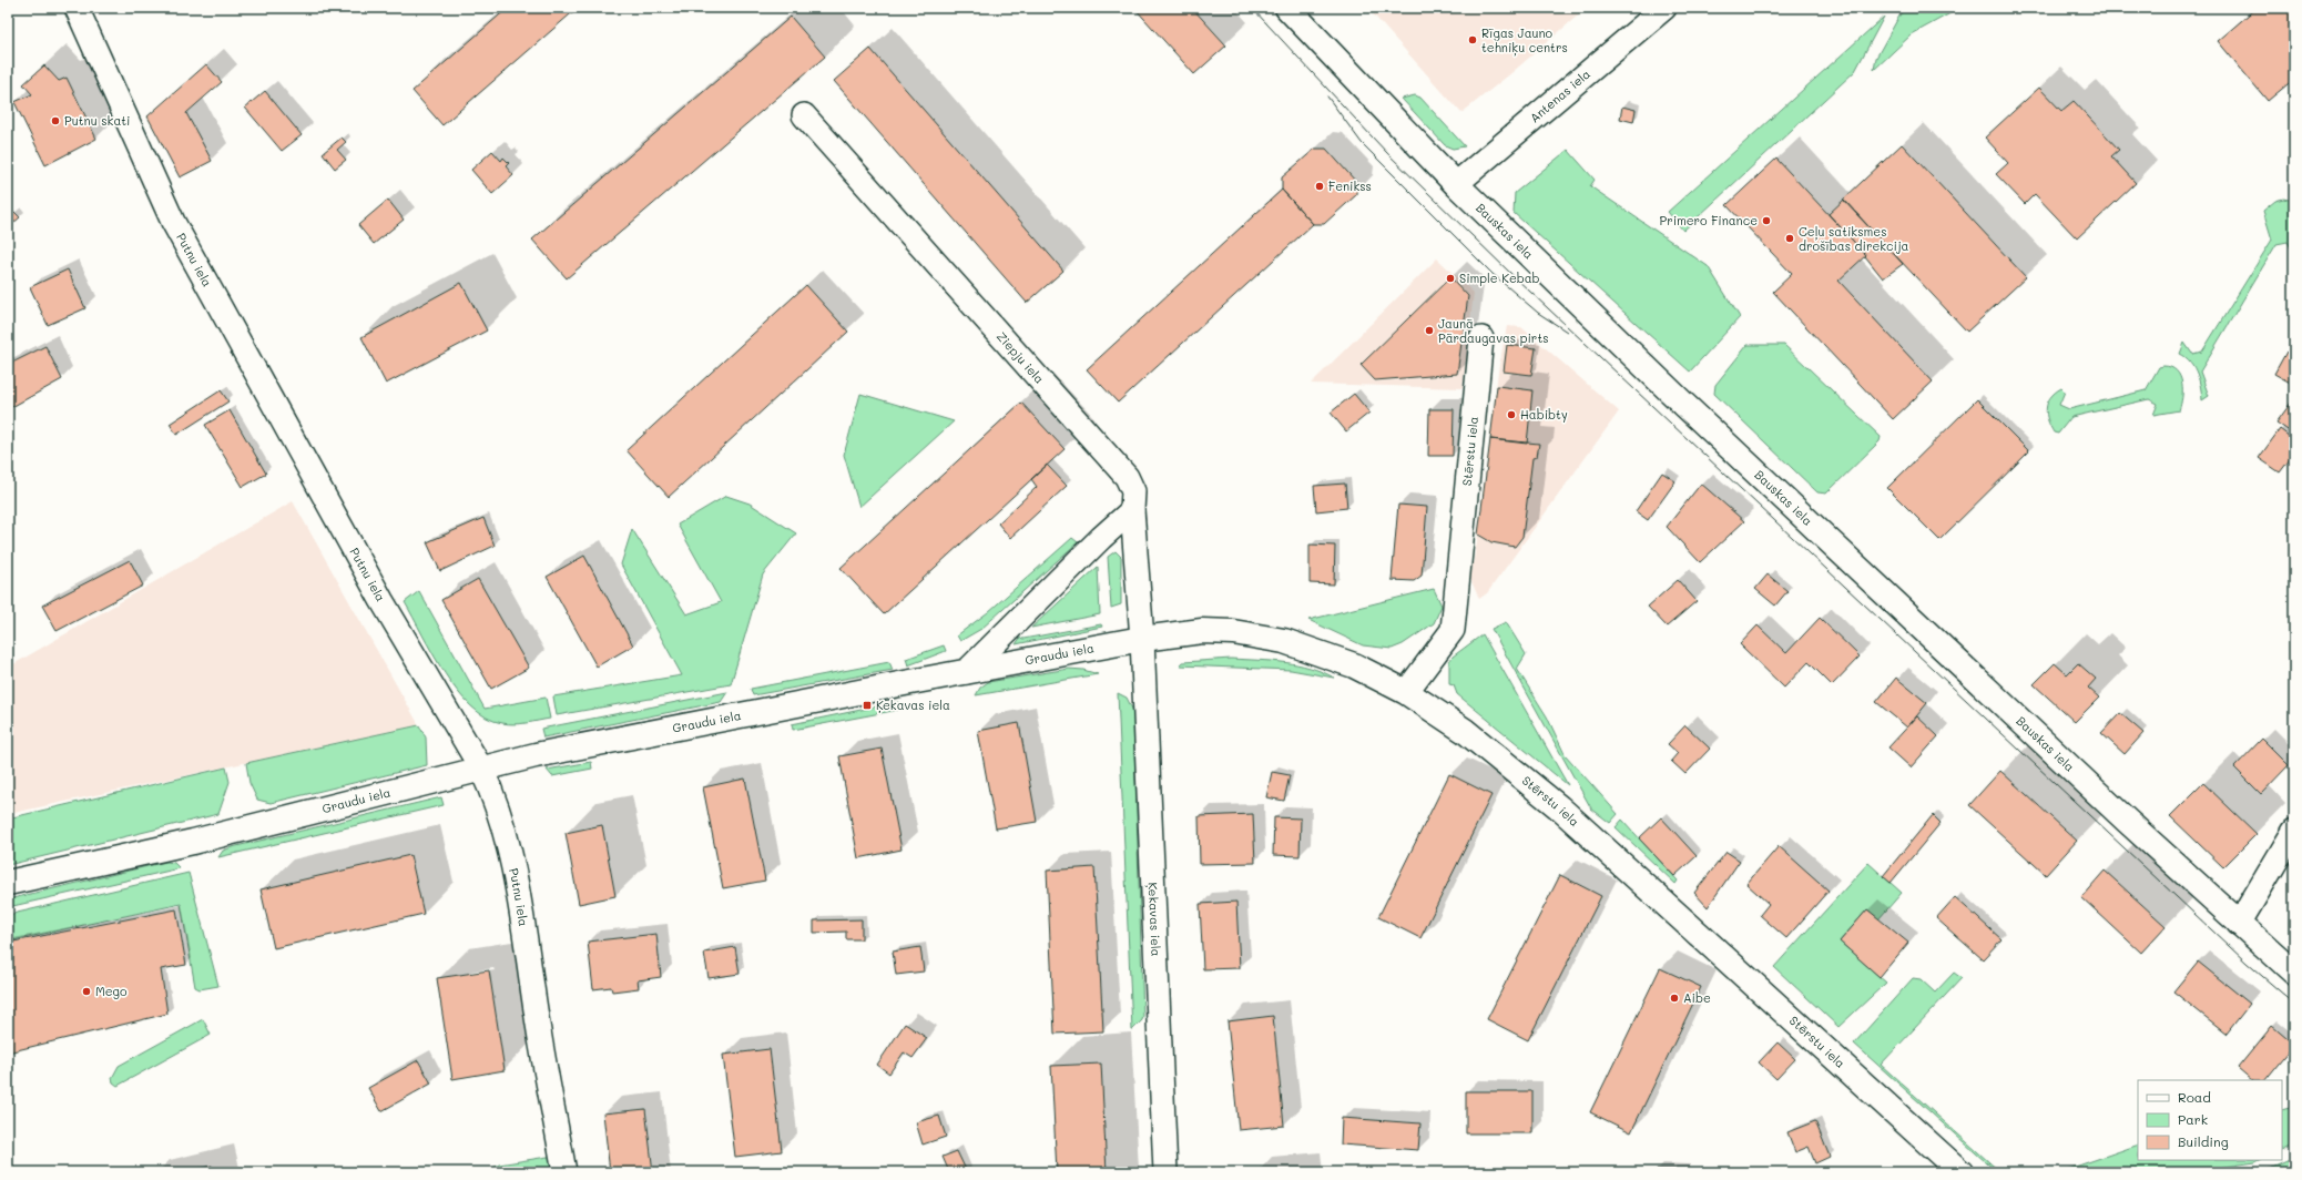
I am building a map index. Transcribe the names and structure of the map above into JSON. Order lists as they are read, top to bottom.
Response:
{
  "streets": {
    "main road": ["Bauskas iela", "Stērstu iela", "Graudu iela"],
    "street": [
      "Antenas iela",
      "Putnu iela",
      "Ziepju iela",
      "Ķekavas iela"
    ]
  },
  "crossings": [
    ["Antenas iela", "Bauskas iela"],
    ["Putnu iela", "Graudu iela"],
    ["Ziepju iela", "Graudu iela"],
    ["Ziepju iela", "Ķekavas iela"],
    ["Stērstu iela", "Graudu iela"],
    ["Graudu iela", "Ķekavas iela"]
  ],
  "places": {
    "other": [
      "Rīgas Jauno tehniķu centrs",
      "Putnu skati",
      "Fenikss",
      "Primero Finance",
      "Ceļu satiksmes drošības direkcija",
      "Simple Kebab",
      "Jaunā Pārdaugavas pirts",
      "Habibty",
      "Mego",
      "Aibe"
    ],
    "transit": ["Ķekavas iela"]
  },
  "legend": ["Road", "Park", "Building"]
}
